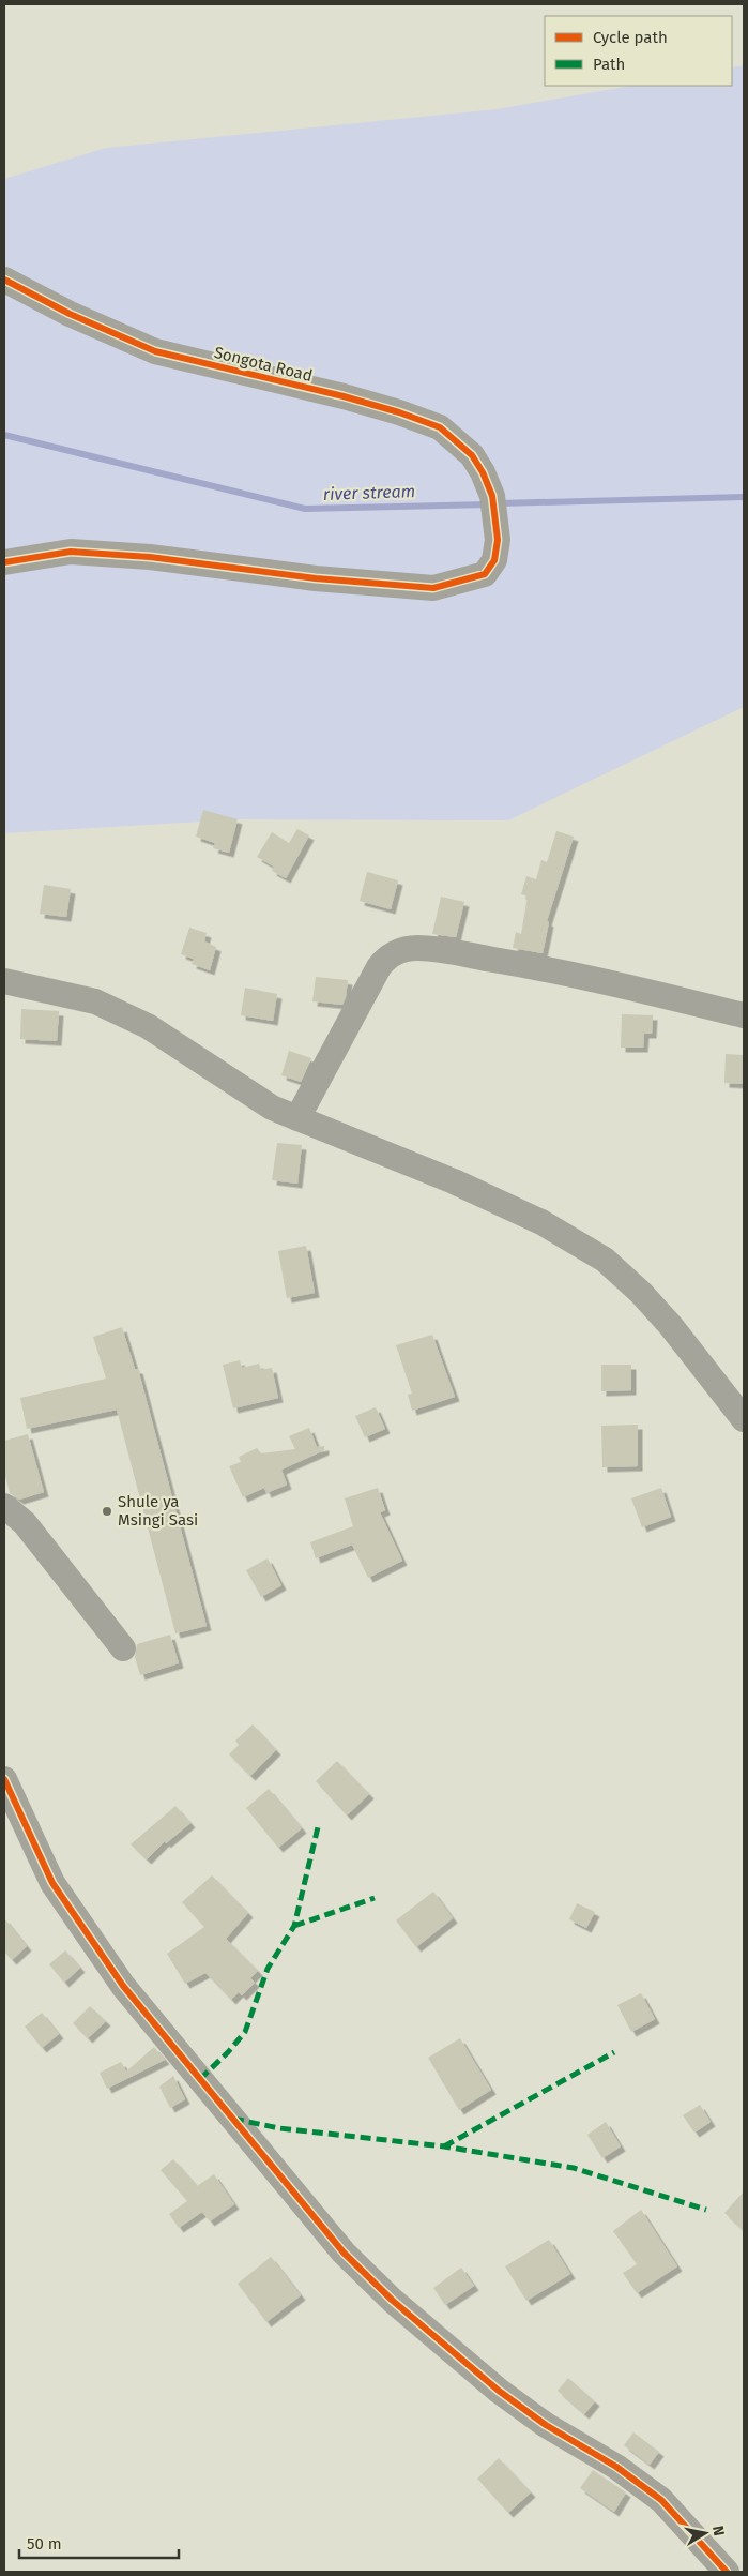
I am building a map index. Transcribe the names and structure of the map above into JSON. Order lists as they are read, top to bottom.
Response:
{
  "streets": {
    "street": ["Songota Road"]
  },
  "water": ["river stream"],
  "places": ["Shule ya Msingi Sasi"],
  "legend": ["Cycle path", "Path"],
  "scale_bar": "50 m",
  "north": "right"
}
